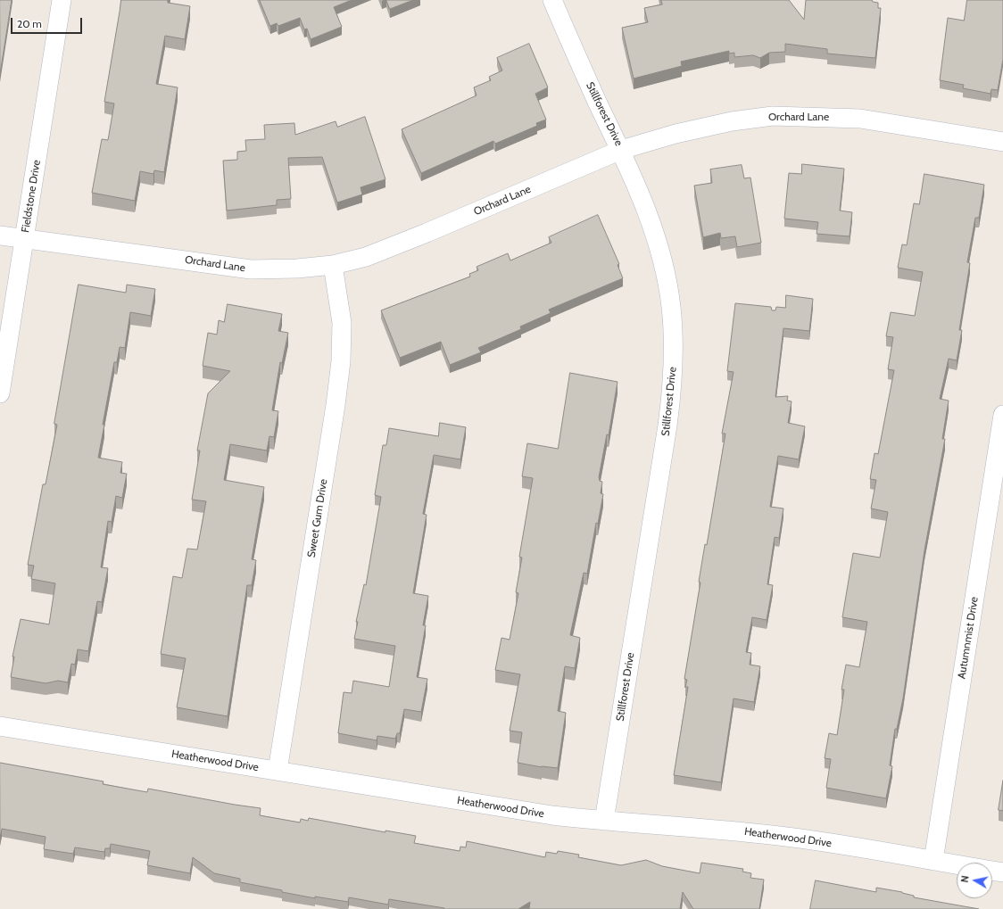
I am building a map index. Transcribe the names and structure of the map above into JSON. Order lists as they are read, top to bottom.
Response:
{
  "streets": {
    "street": [
      "Stillforest Drive",
      "Orchard Lane",
      "Fieldstone Drive",
      "Sweet Gum Drive",
      "Autumnmist Drive",
      "Heatherwood Drive"
    ]
  },
  "crossings": [
    ["Stillforest Drive", "Orchard Lane"],
    ["Stillforest Drive", "Heatherwood Drive"],
    ["Orchard Lane", "Fieldstone Drive"],
    ["Orchard Lane", "Sweet Gum Drive"],
    ["Sweet Gum Drive", "Heatherwood Drive"],
    ["Autumnmist Drive", "Heatherwood Drive"]
  ],
  "scale_bar": "20 m",
  "north": "left"
}
